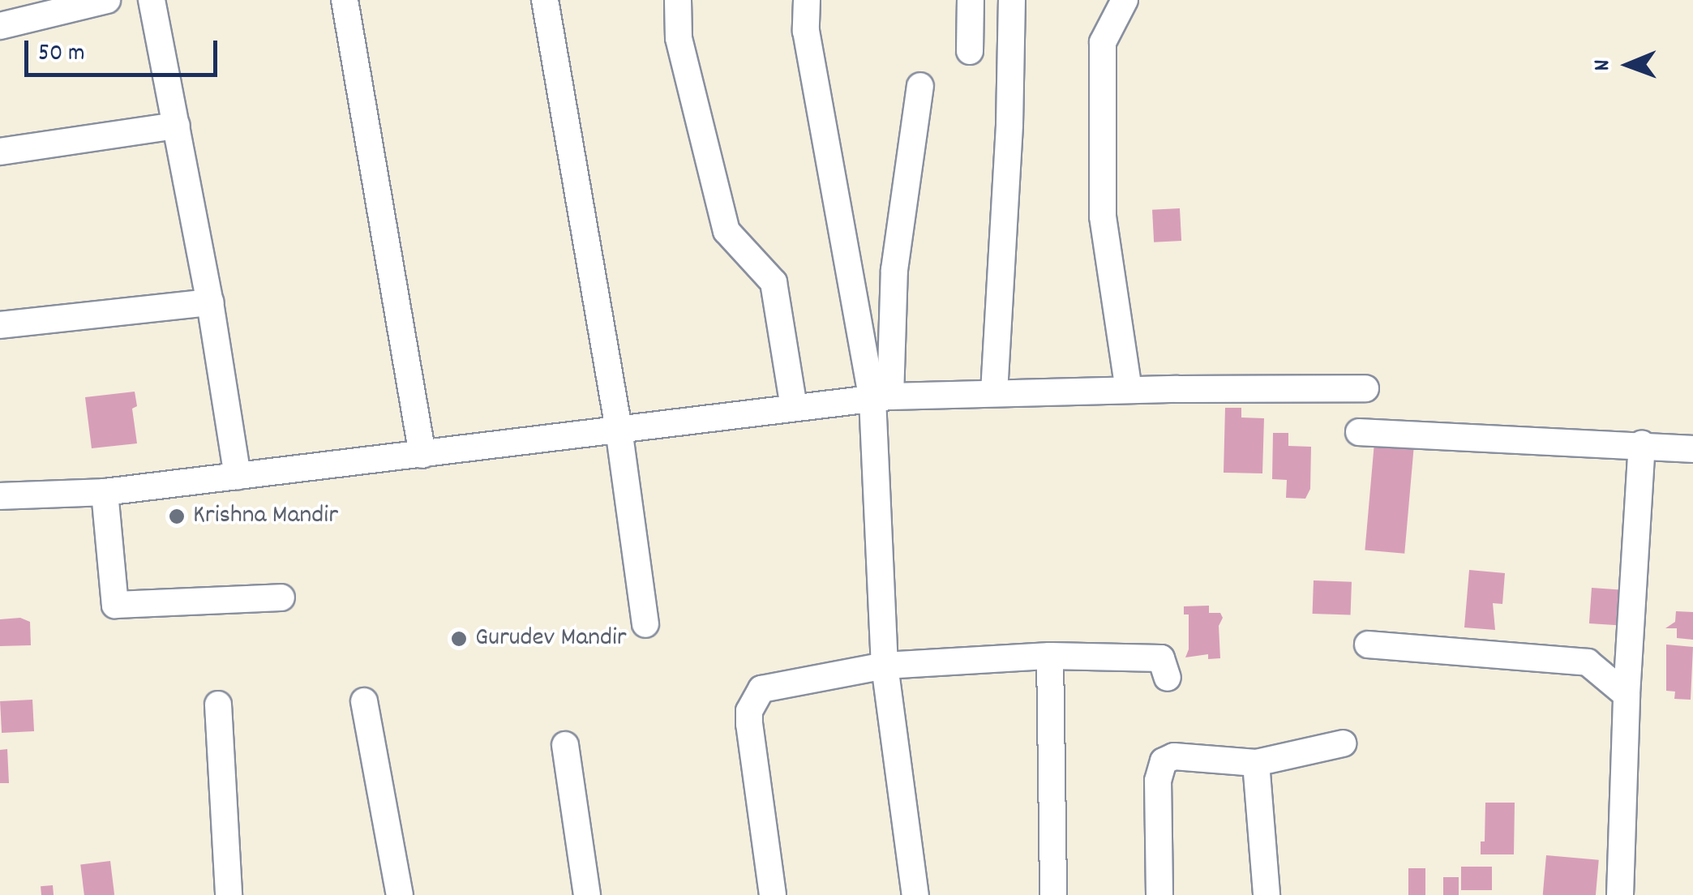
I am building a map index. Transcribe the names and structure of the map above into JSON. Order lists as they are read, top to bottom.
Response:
{
  "places": ["Krishna Mandir", "Gurudev Mandir"],
  "scale_bar": "50 m",
  "north": "left"
}
